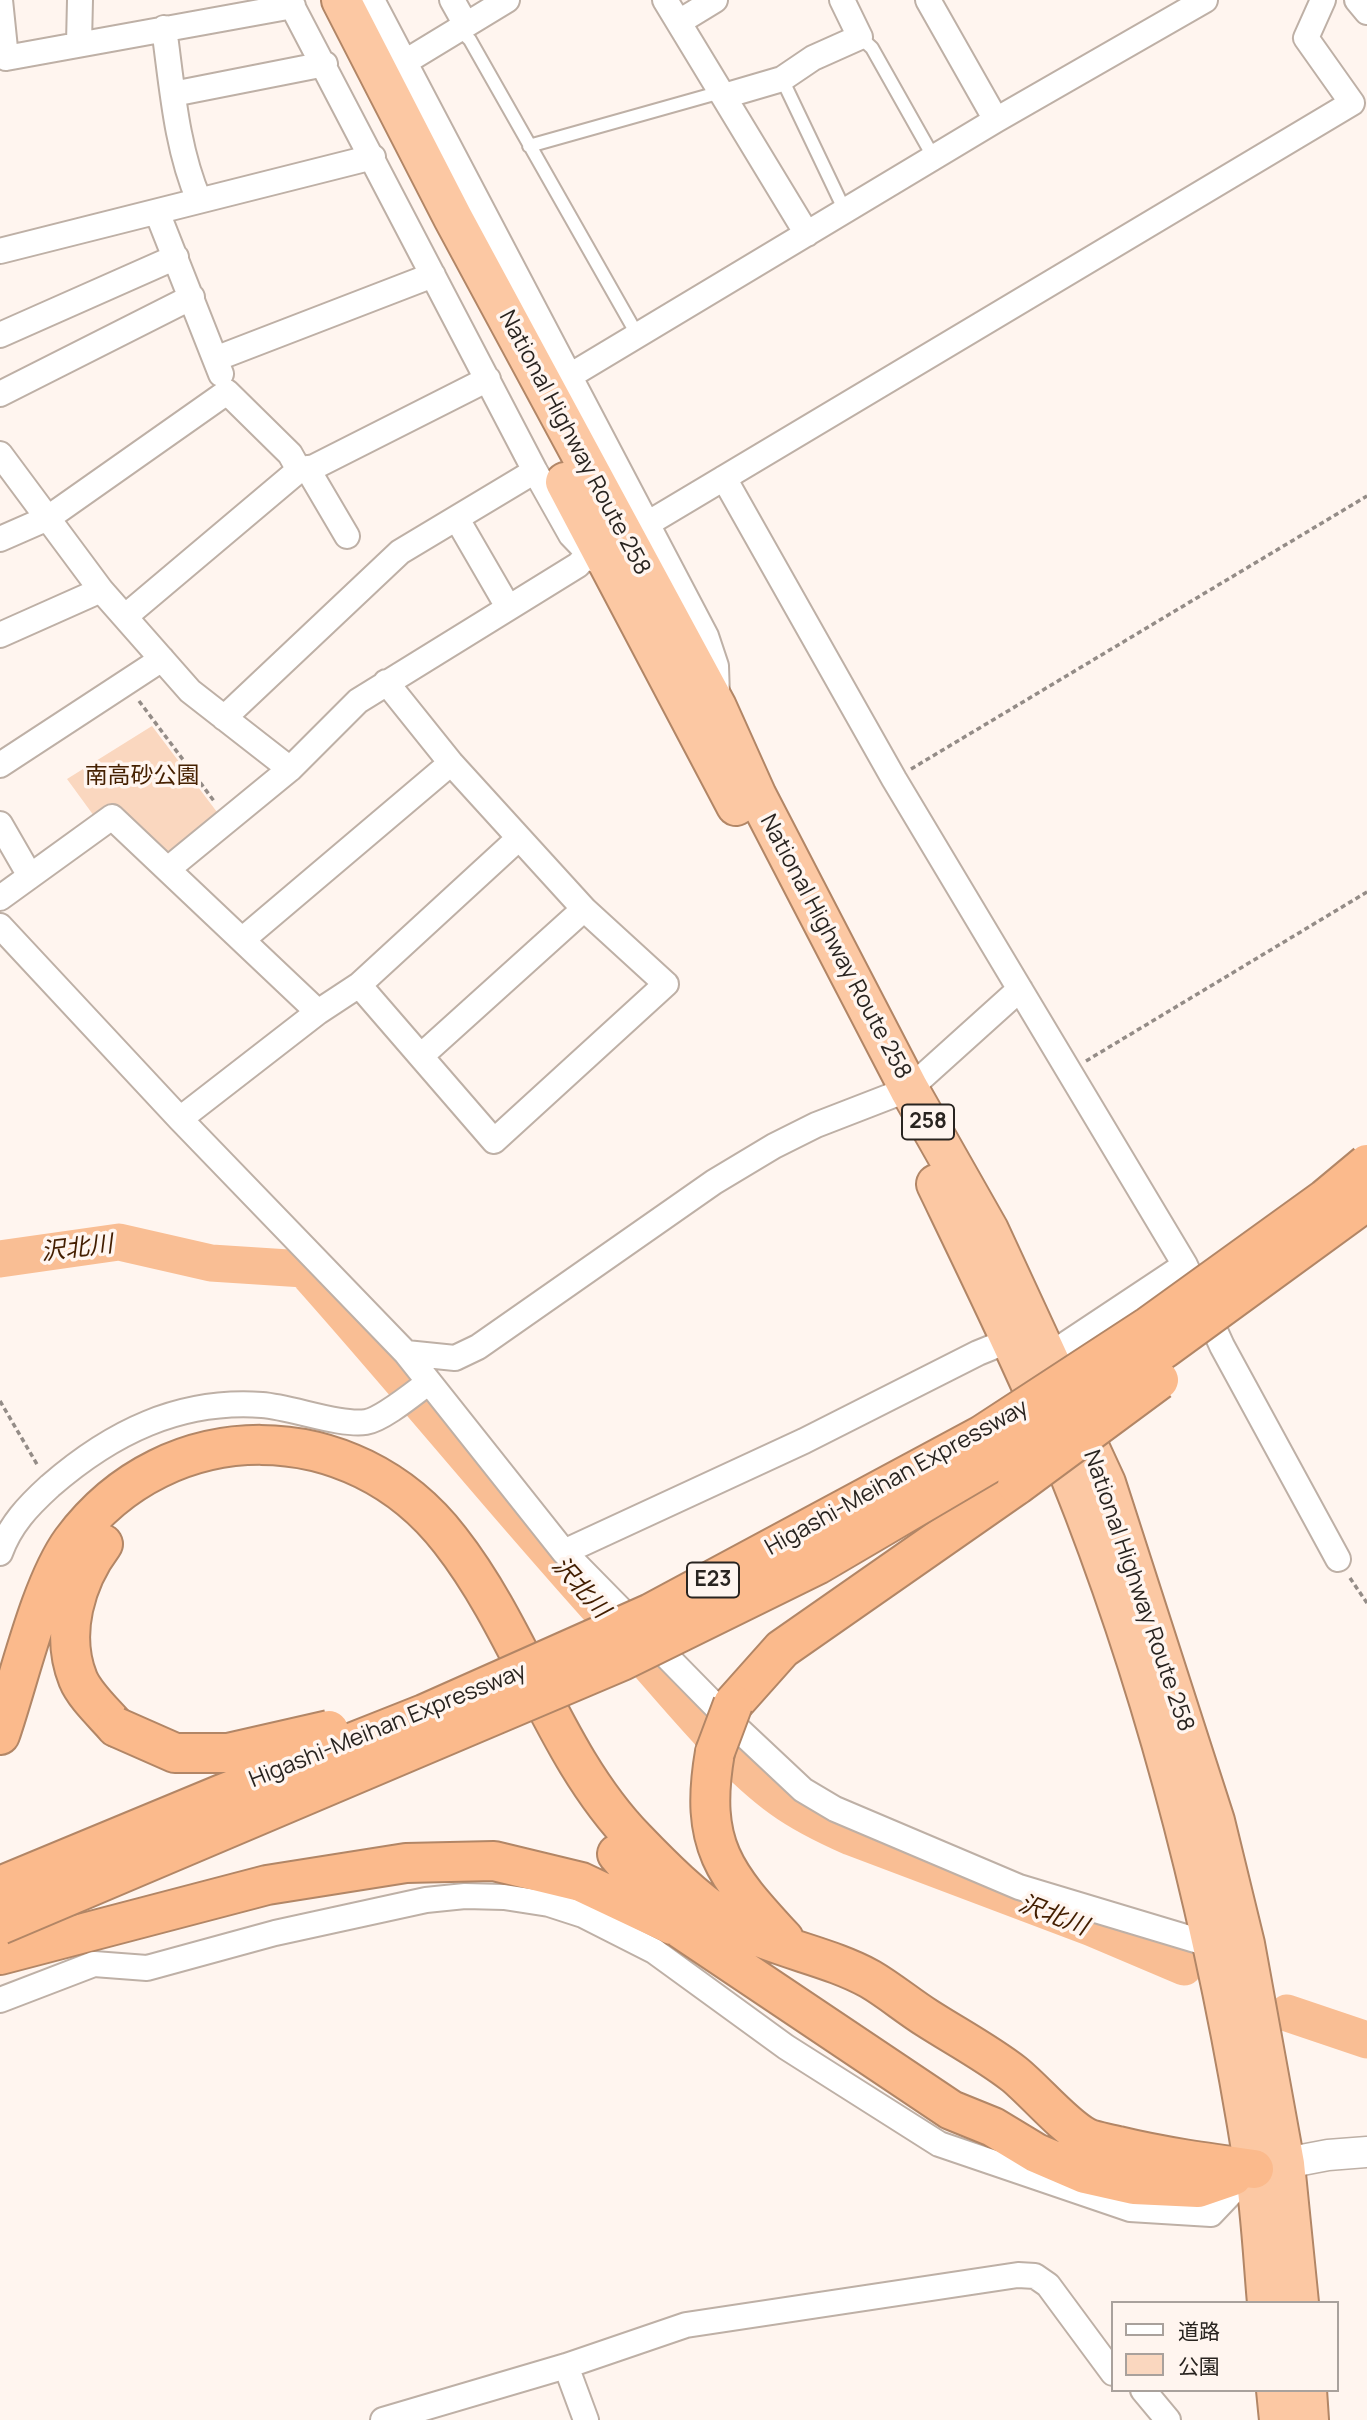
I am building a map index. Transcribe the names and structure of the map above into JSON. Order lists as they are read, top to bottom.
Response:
{
  "streets": {
    "highway": [
      "National Highway Route 258",
      "258",
      "Higashi-Meihan Expressway",
      "E23"
    ]
  },
  "water": ["沢北川"],
  "parks": ["南高砂公園"],
  "legend": ["道路", "公園"]
}
